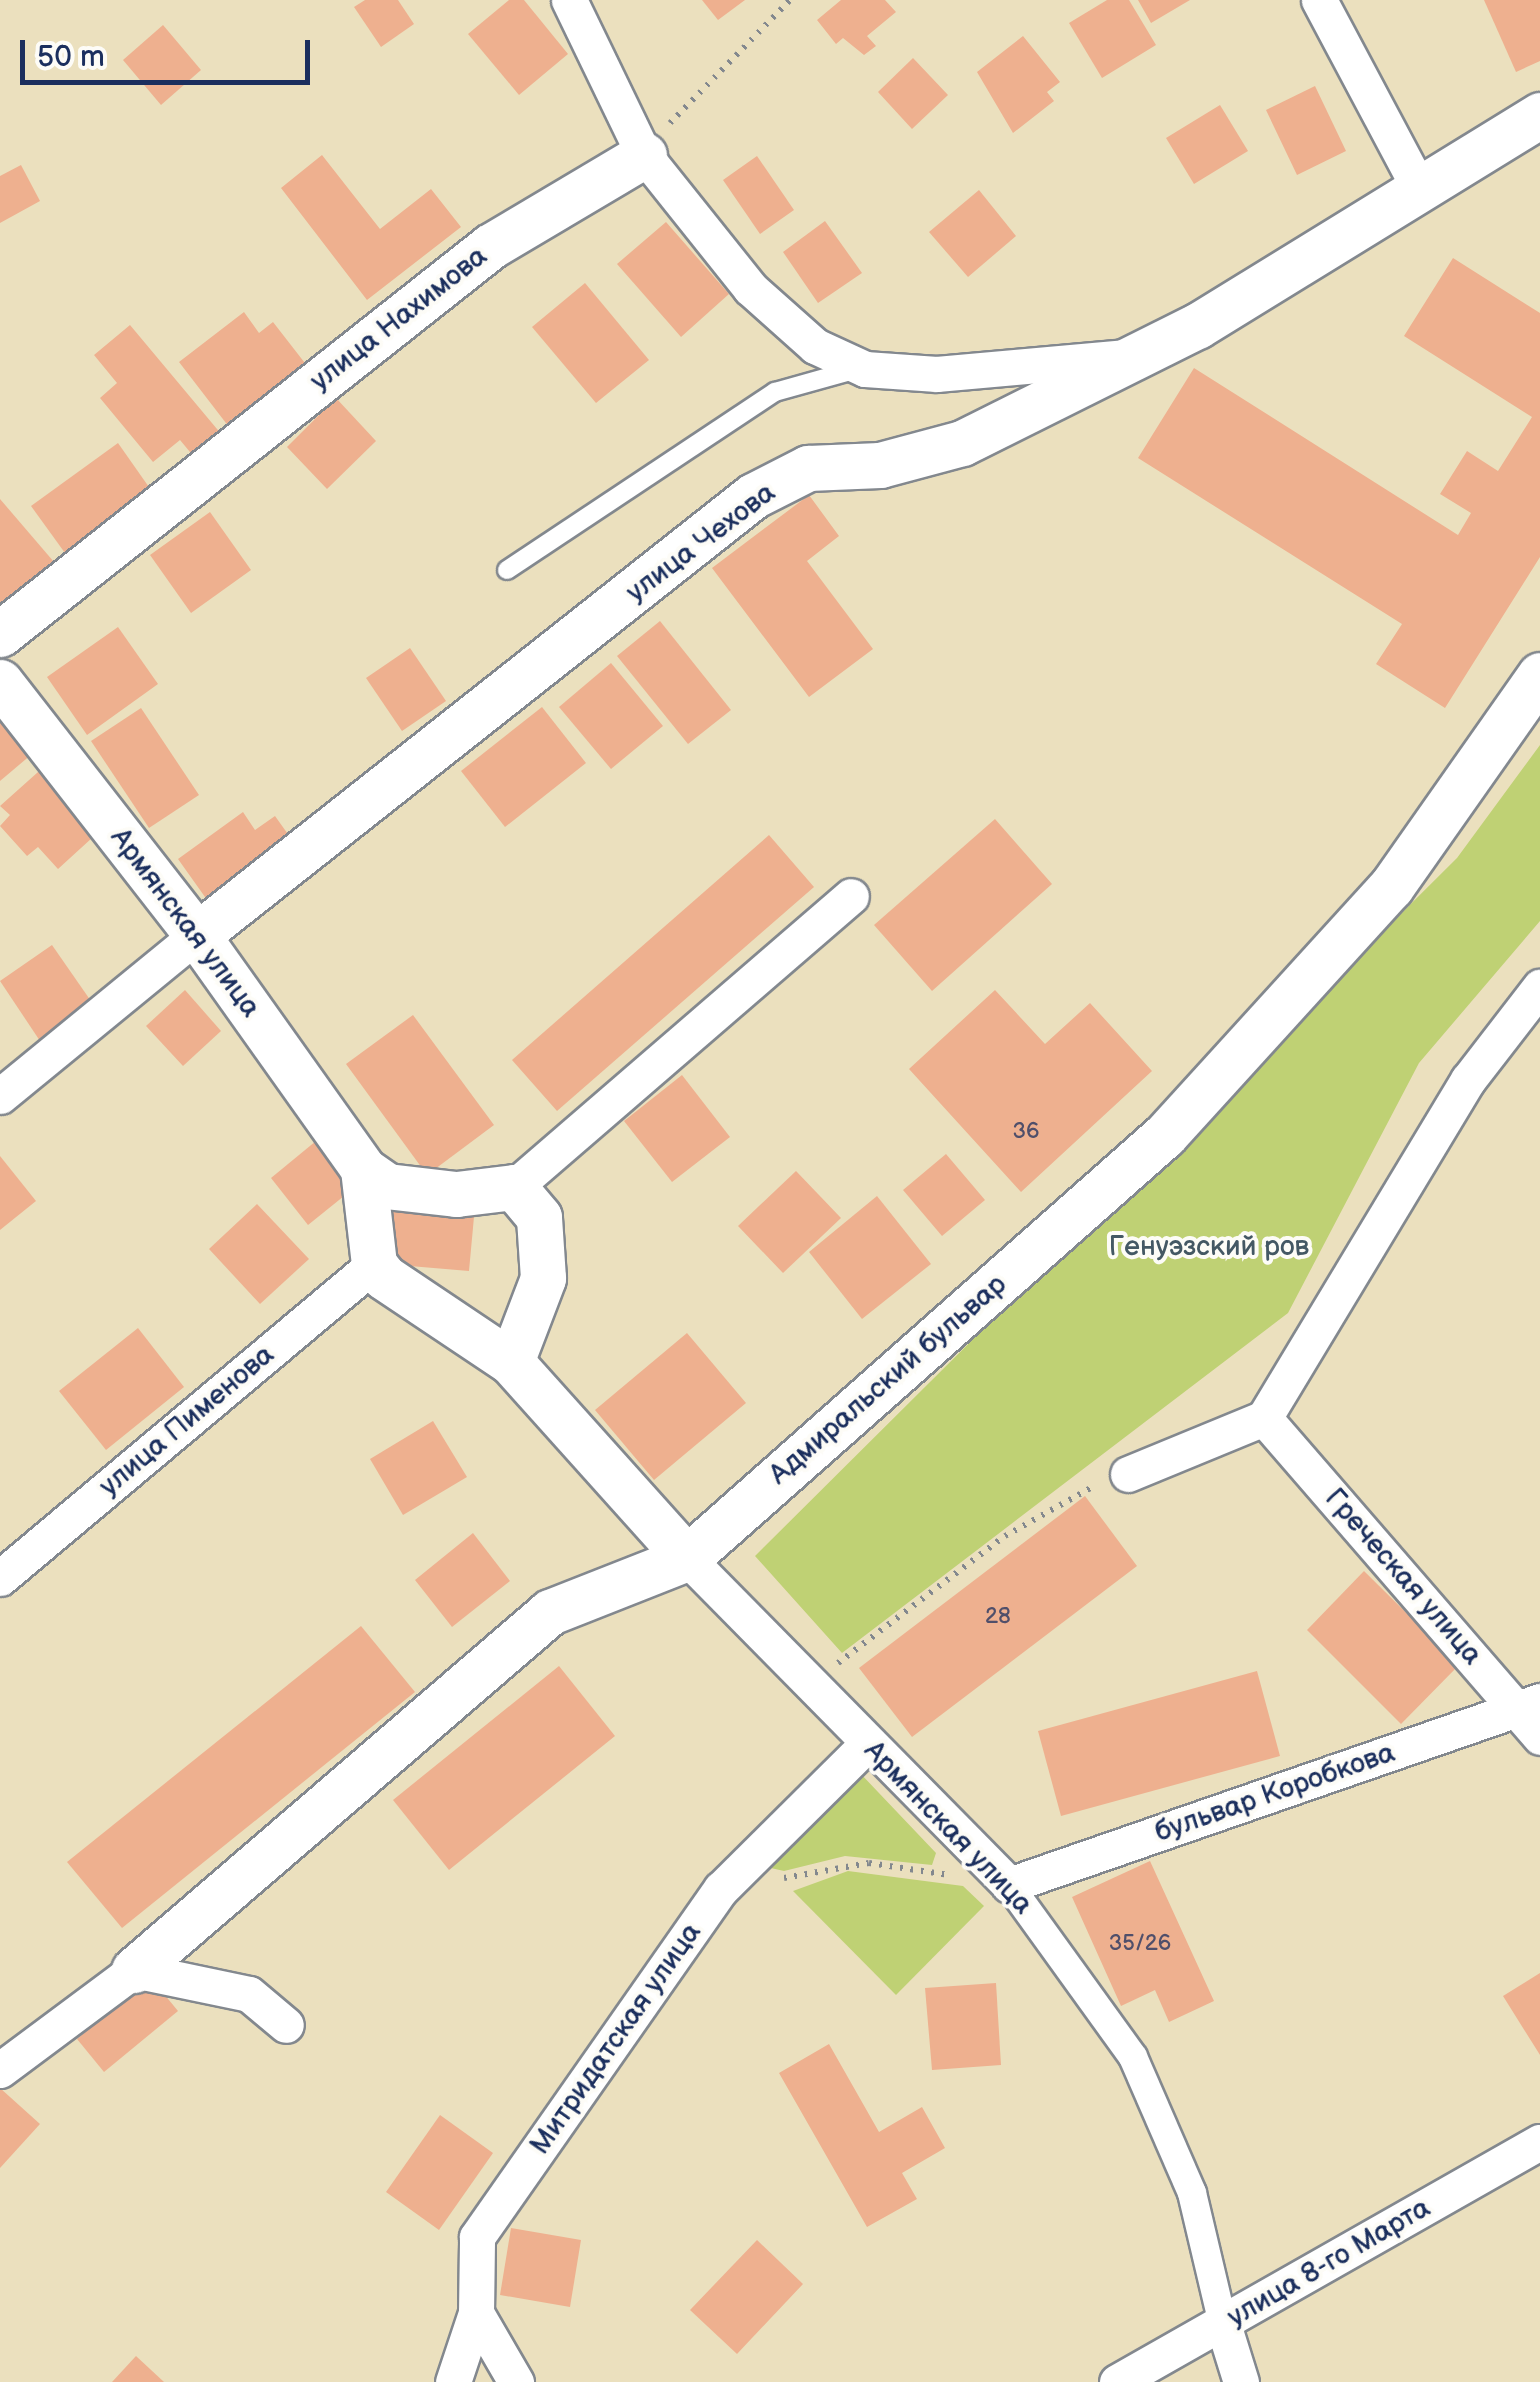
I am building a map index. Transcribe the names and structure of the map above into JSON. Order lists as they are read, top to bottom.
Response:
{
  "streets": {
    "street": [
      "улица Нахимова",
      "улица Чехова",
      "Армянская улица",
      "Адмиральский бульвар",
      "улица Пименова",
      "Греческая улица",
      "бульвар Коробкова",
      "Митридатская улица",
      "улица 8-го Марта"
    ]
  },
  "crossings": [
    ["улица Чехова", "Армянская улица"],
    ["Армянская улица", "Адмиральский бульвар"],
    ["Армянская улица", "улица Пименова"],
    ["Армянская улица", "бульвар Коробкова"],
    ["Армянская улица", "Митридатская улица"],
    ["Армянская улица", "улица 8-го Марта"],
    ["Греческая улица", "бульвар Коробкова"]
  ],
  "parks": ["Генуэзский ров"],
  "house_numbers": ["36", "28", "35/26"],
  "scale_bar": "50 m"
}
